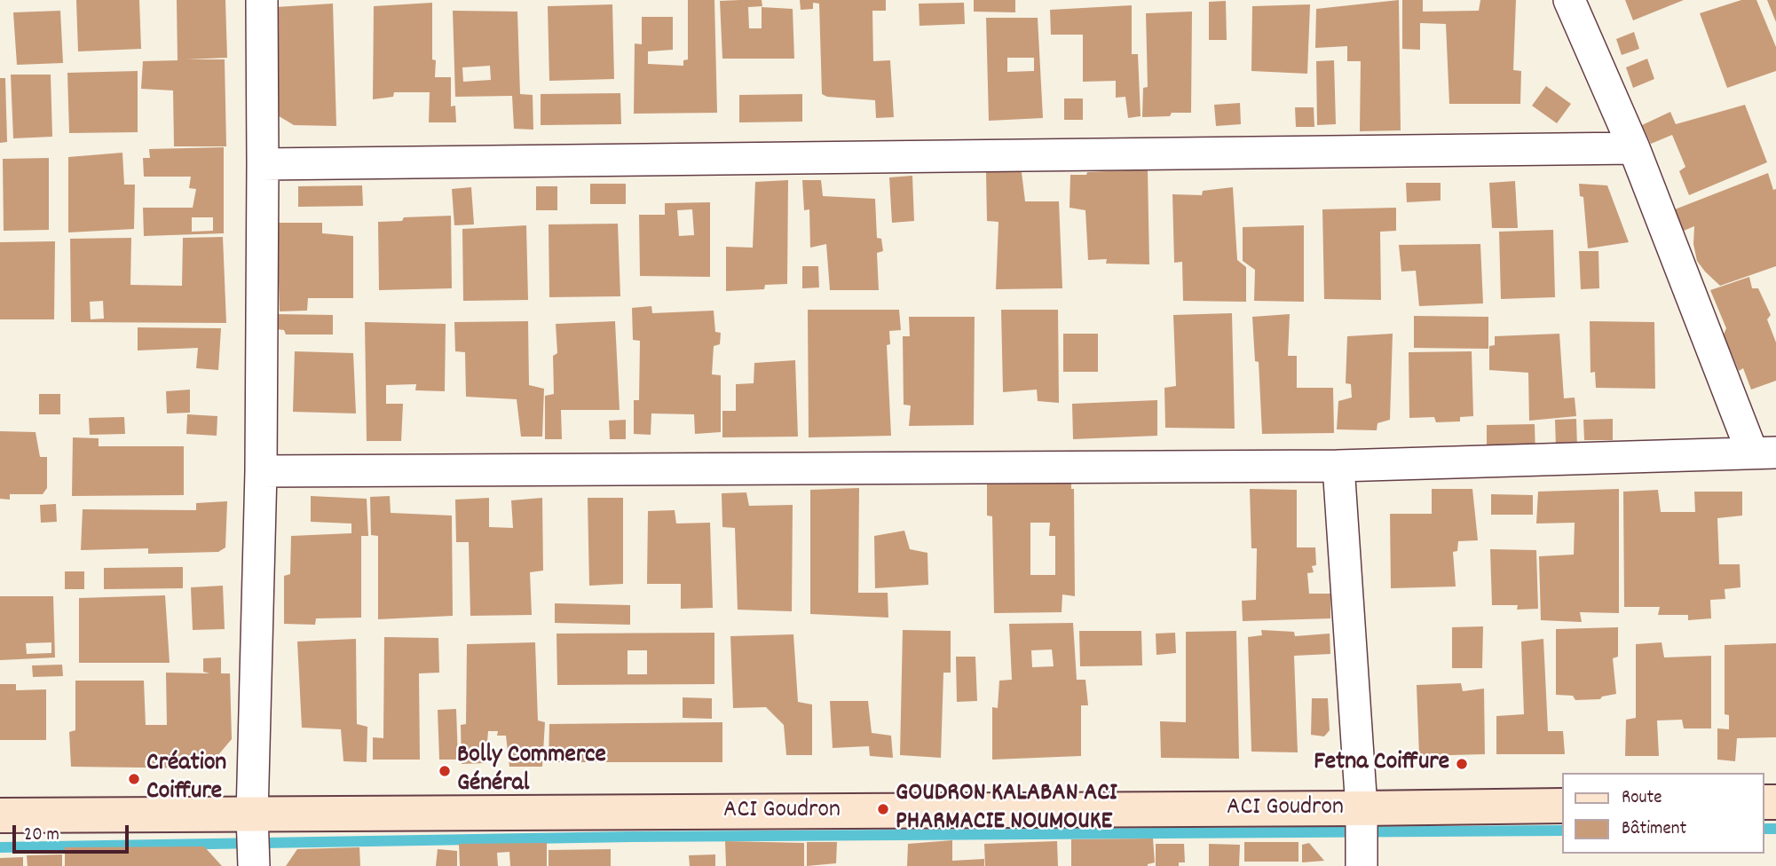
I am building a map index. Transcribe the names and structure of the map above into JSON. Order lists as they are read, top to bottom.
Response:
{
  "streets": {
    "street": ["ACI Goudron"]
  },
  "places": [
    "Fetna Coiffure",
    "Bolly Commerce Général",
    "Création Coiffure",
    "GOUDRON KALABAN ACI PHARMACIE NOUMOUKE"
  ],
  "legend": ["Route", "Bâtiment"],
  "scale_bar": "20 m"
}
